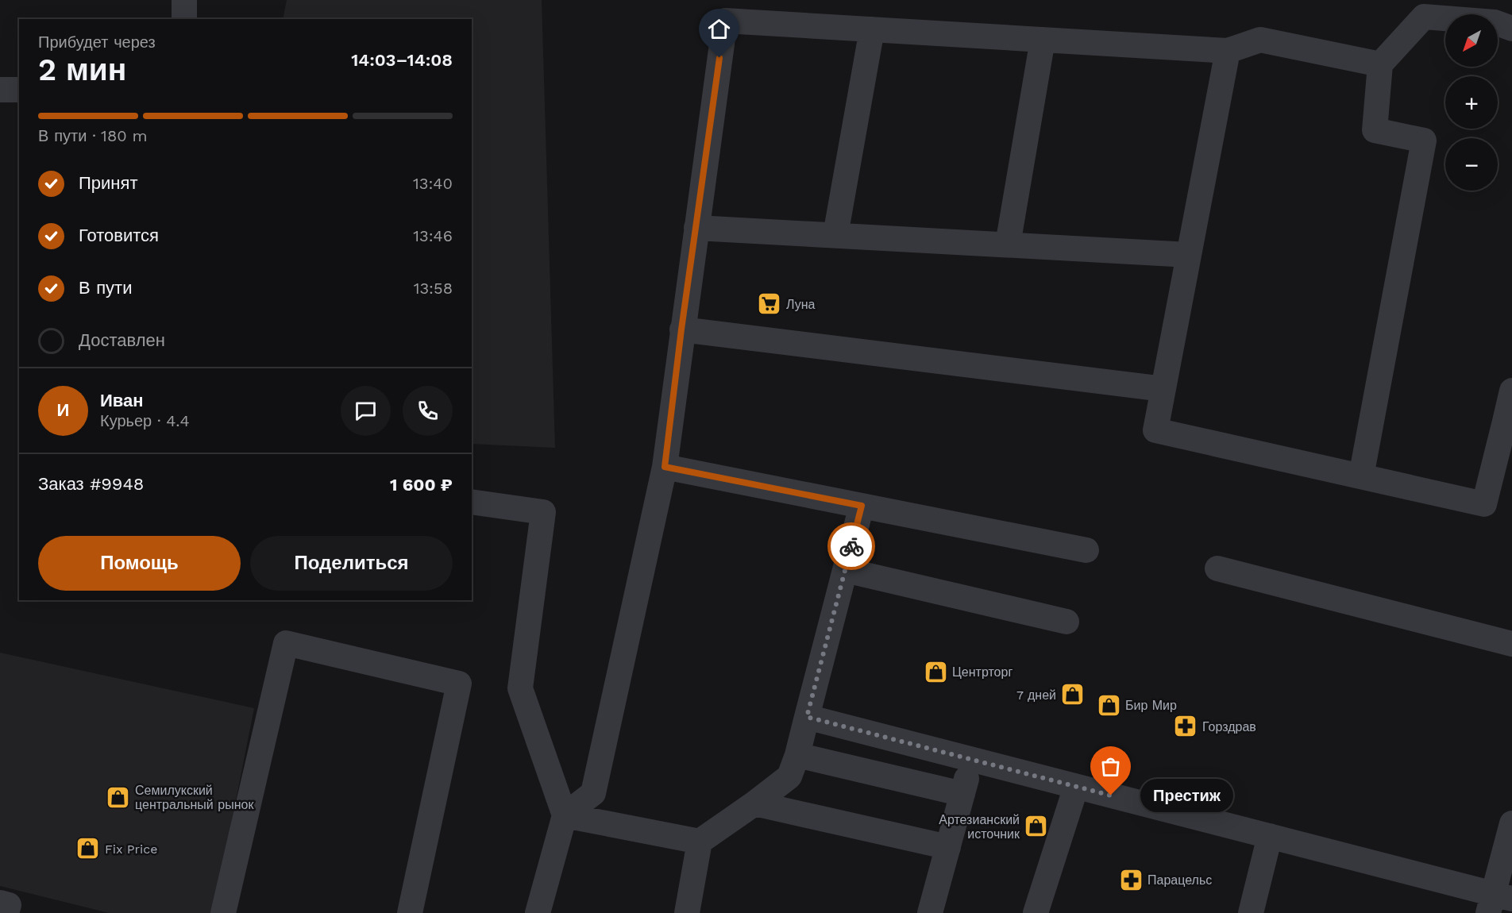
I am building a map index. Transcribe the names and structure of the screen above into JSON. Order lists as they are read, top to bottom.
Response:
{
  "places": {
    "supermarket": ["Луна"],
    "shop": [
      "Центрторг",
      "7 дней",
      "Бир Мир",
      "Семилукский центральный рынок",
      "Артезианский источник",
      "Fix Price"
    ],
    "pharmacy": ["Горздрав", "Парацельс"],
    "other": ["Престиж"]
  },
  "north": "bottom left",
  "page": {
    "map_buttons": ["+", "−"],
    "heading": ["2 мин", "Прибудет через", "14:03–14:08"],
    "panel": [
      "Иван",
      "Курьер · 4.4",
      "Заказ #9948",
      "1 600 ₽"
    ],
    "bar": "В пути · 180 m",
    "list": [
      ["Принят", "13:40"],
      ["Готовится", "13:46"],
      ["В пути", "13:58"],
      "Доставлен"
    ],
    "round": "И",
    "buttons": ["Помощь", "Поделиться"],
    "bubble": "Престиж"
  }
}
